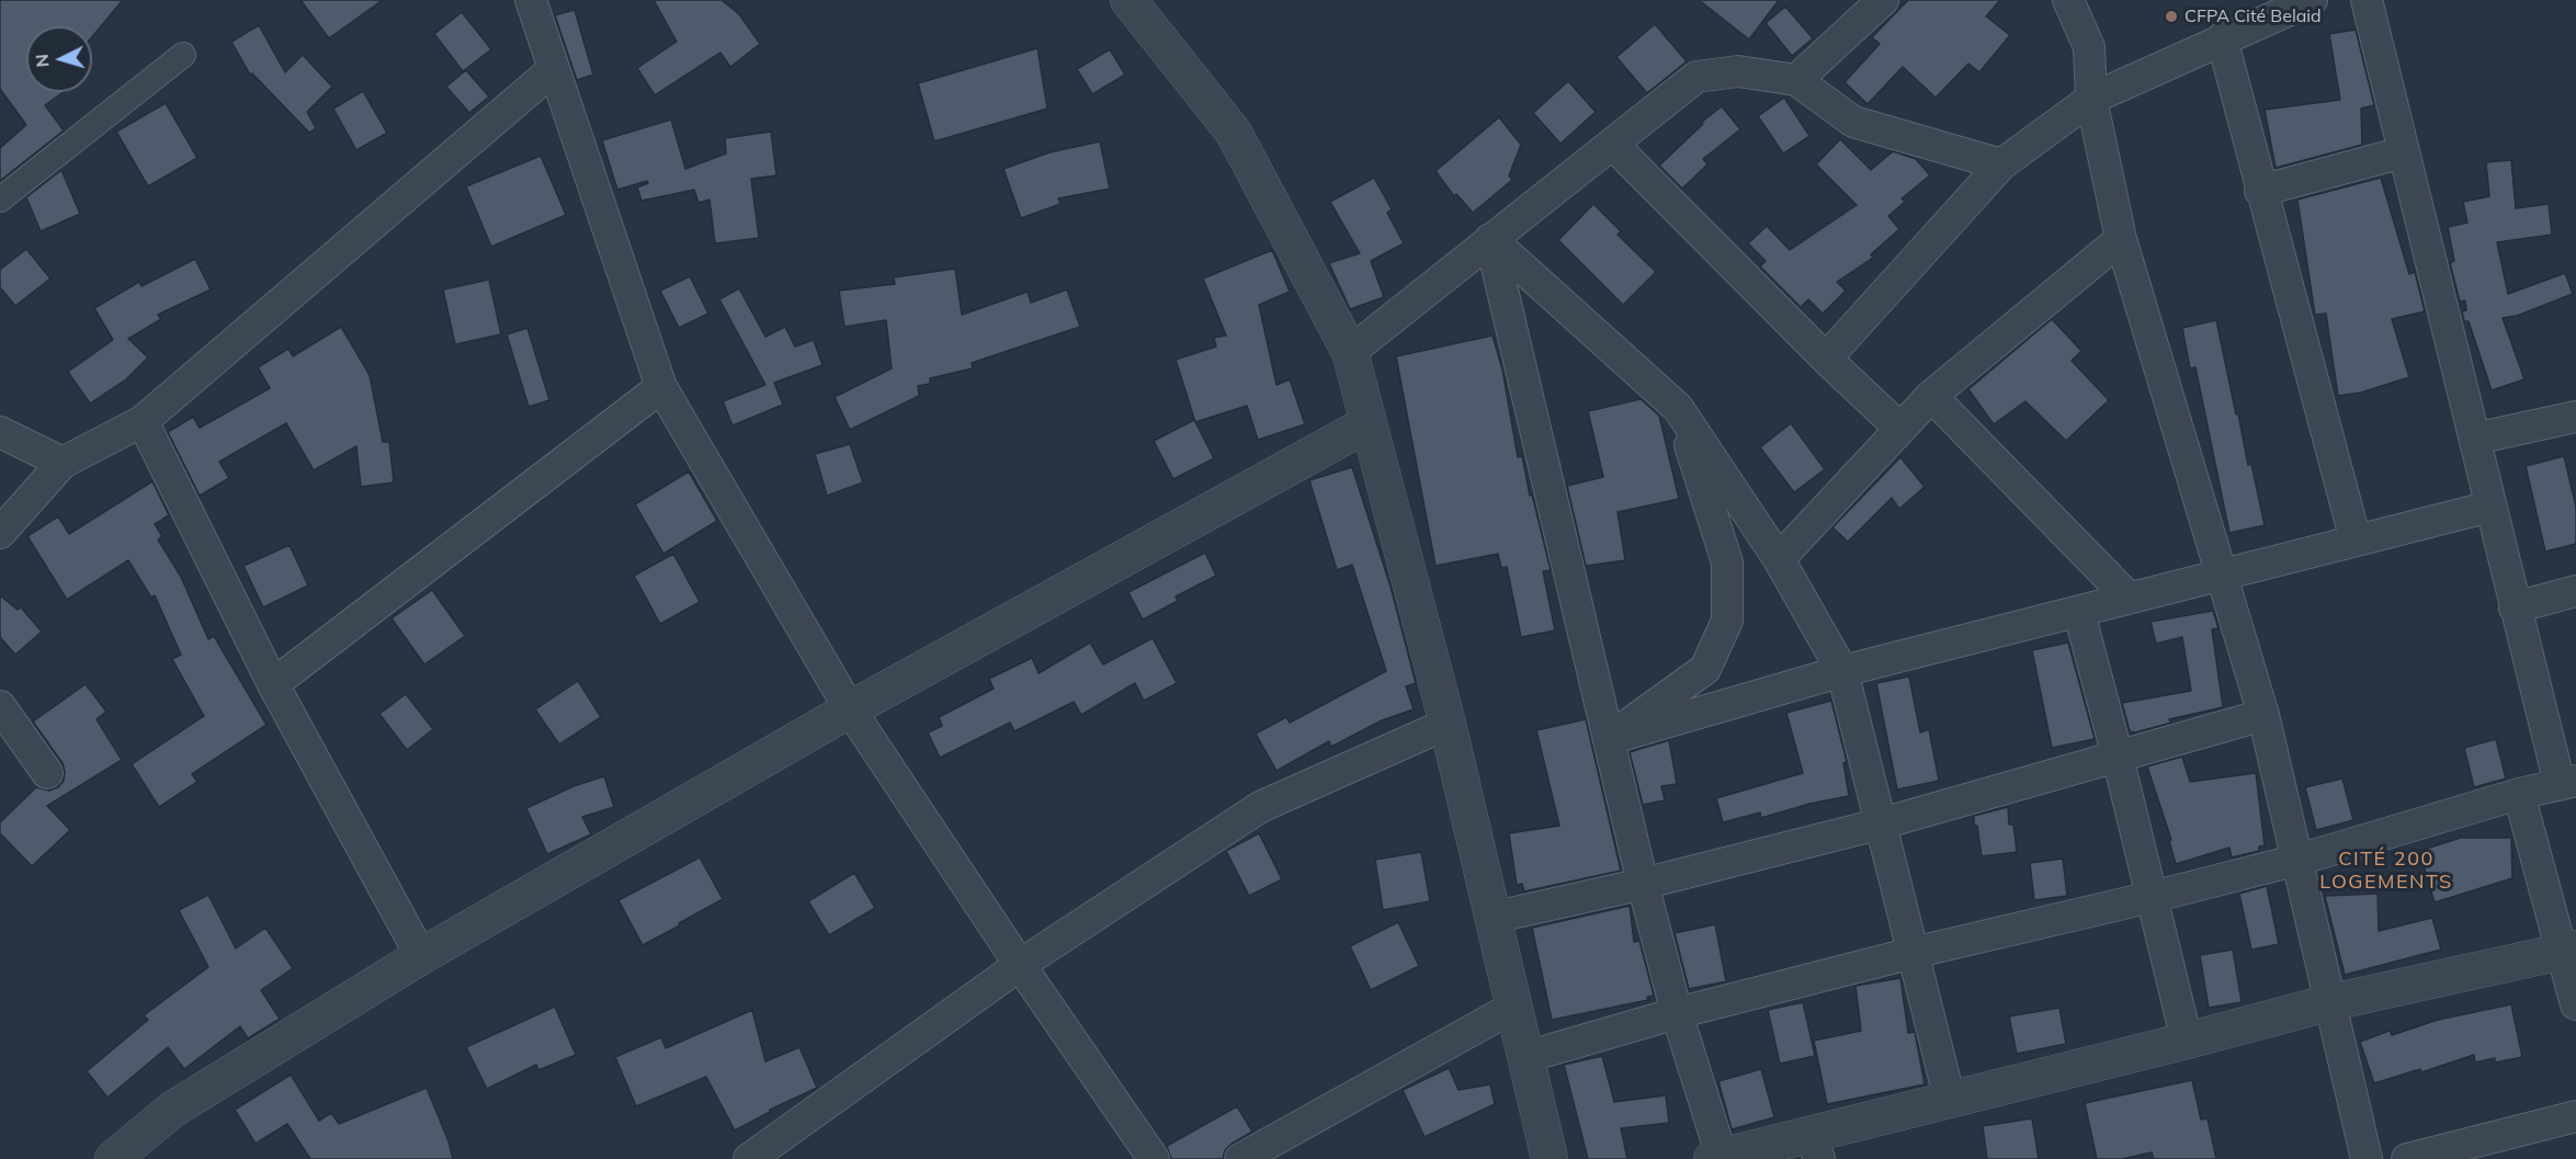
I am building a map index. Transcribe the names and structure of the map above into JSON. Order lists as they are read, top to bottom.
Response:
{
  "districts": ["CITÉ 200 LOGEMENTS"],
  "places": ["CFPA Cité Belaid"],
  "north": "left"
}
